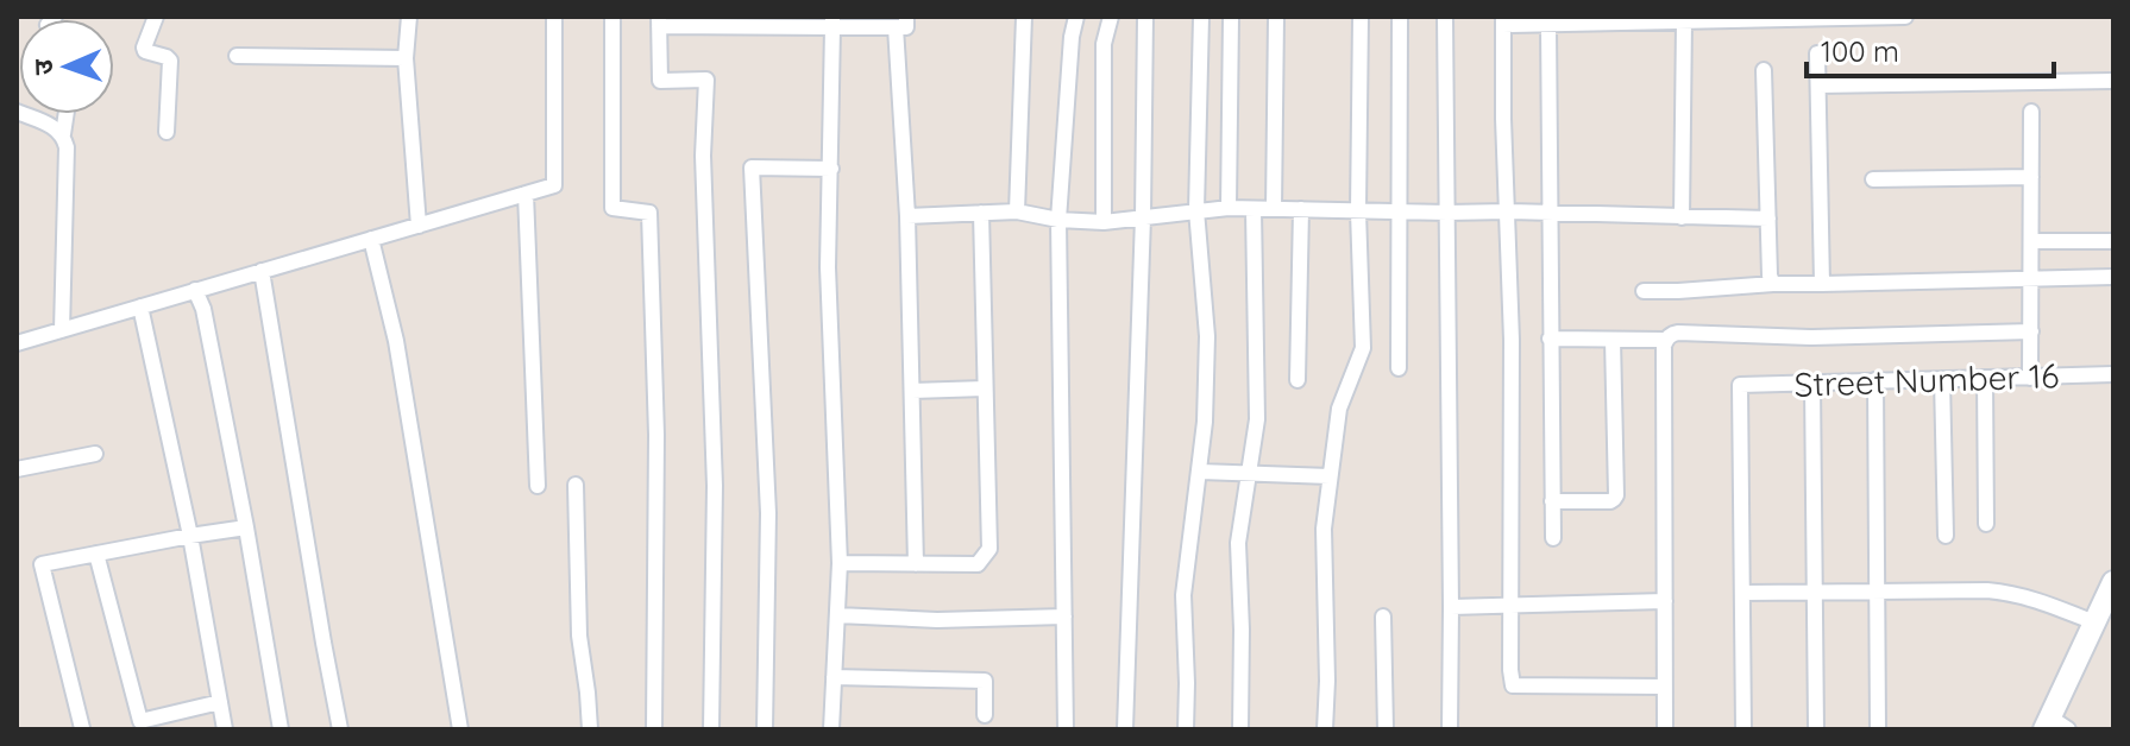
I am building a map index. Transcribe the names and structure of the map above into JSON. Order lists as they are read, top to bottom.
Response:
{
  "streets": {
    "street": ["Street Number 16"]
  },
  "scale_bar": "100 m",
  "north": "left"
}
